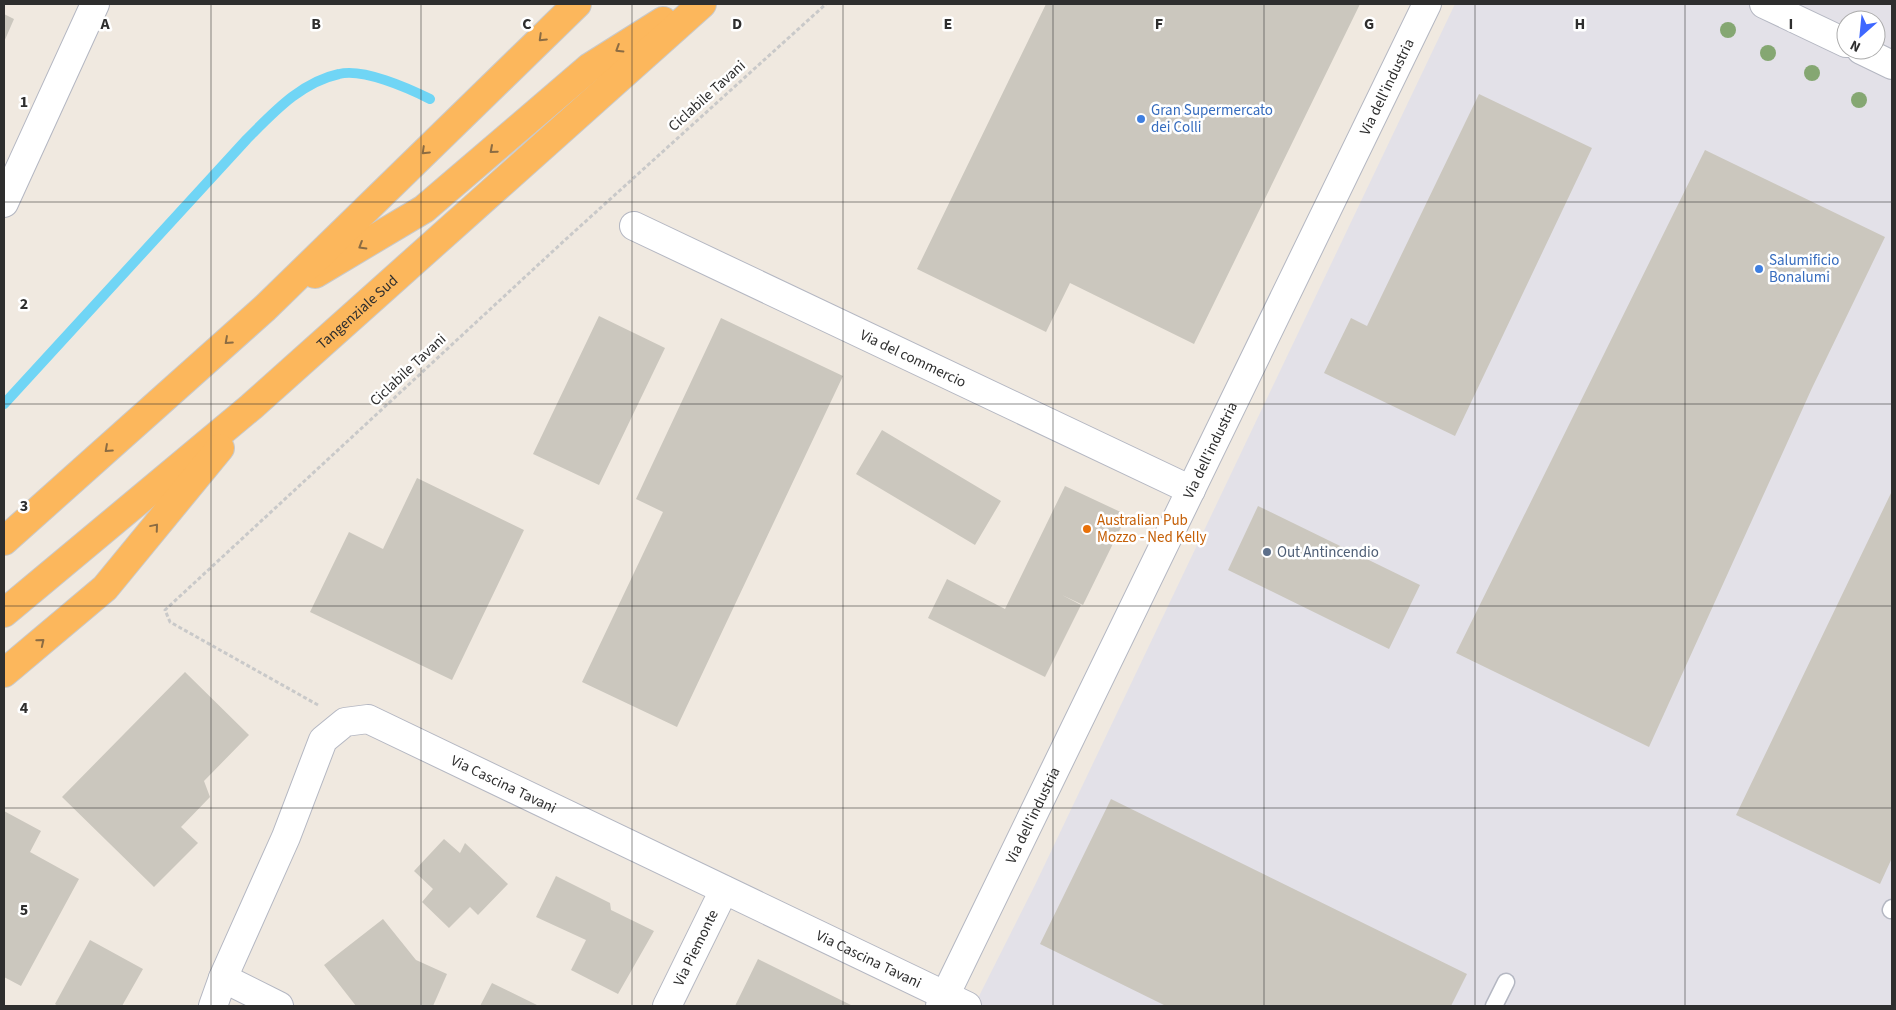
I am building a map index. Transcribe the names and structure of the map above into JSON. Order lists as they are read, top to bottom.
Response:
{
  "streets": {
    "highway": ["Tangenziale Sud"],
    "street": [
      "Via dell'industria",
      "Via del commercio",
      "Via Cascina Tavani",
      "Via Piemonte"
    ],
    "path": ["Ciclabile Tavani"]
  },
  "crossings": [
    ["Via dell'industria", "Via del commercio"],
    ["Via dell'industria", "Via Cascina Tavani"],
    ["Ciclabile Tavani", "Via Cascina Tavani"],
    ["Via Cascina Tavani", "Via Piemonte"]
  ],
  "places": [
    "Gran Supermercato dei Colli",
    "Salumificio Bonalumi",
    "Australian Pub Mozzo - Ned Kelly",
    "Out Antincendio"
  ],
  "north": "bottom left",
  "grid": {
    "columns": [
      "A",
      "B",
      "C",
      "D",
      "E",
      "F",
      "G",
      "H",
      "I"
    ],
    "rows": [
      "1",
      "2",
      "3",
      "4",
      "5"
    ]
  }
}
